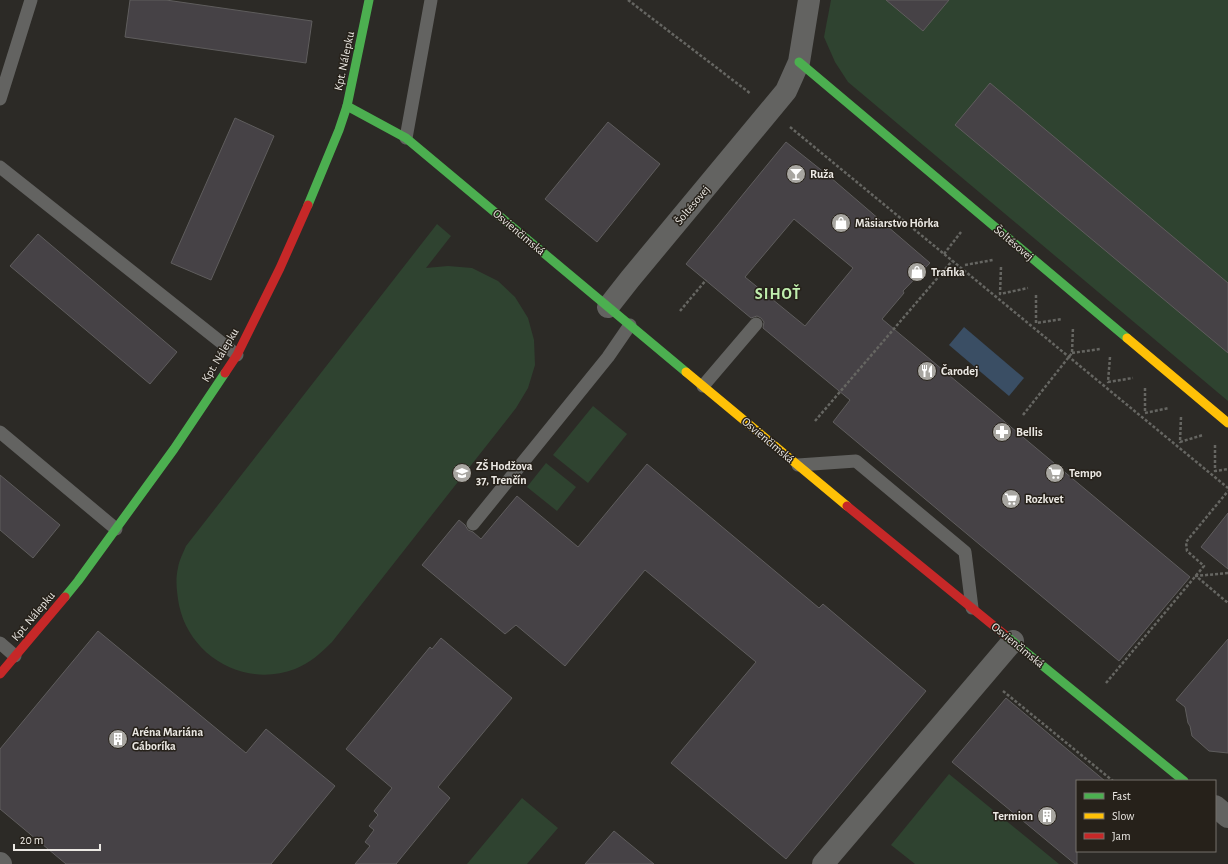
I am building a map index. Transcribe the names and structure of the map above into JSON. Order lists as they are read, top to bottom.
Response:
{
  "streets": {
    "street": ["Kpt. Nálepku", "Šoltésovej", "Osvienčimská"]
  },
  "crossings": [
    ["Kpt. Nálepku", "Osvienčimská"],
    ["Šoltésovej", "Osvienčimská"]
  ],
  "districts": ["SIHOŤ"],
  "places": {
    "bar": ["Ruža"],
    "shop": ["Mäsiarstvo Hôrka", "Trafika"],
    "restaurant": ["Čarodej"],
    "pharmacy": ["Bellis"],
    "school or university": ["ZŠ Hodžova 37, Trenčín"],
    "supermarket": ["Tempo", "Rozkvet"],
    "building": ["Aréna Mariána Gáboríka", "Termion"]
  },
  "legend": ["Fast", "Slow", "Jam"],
  "scale_bar": "20 m"
}
